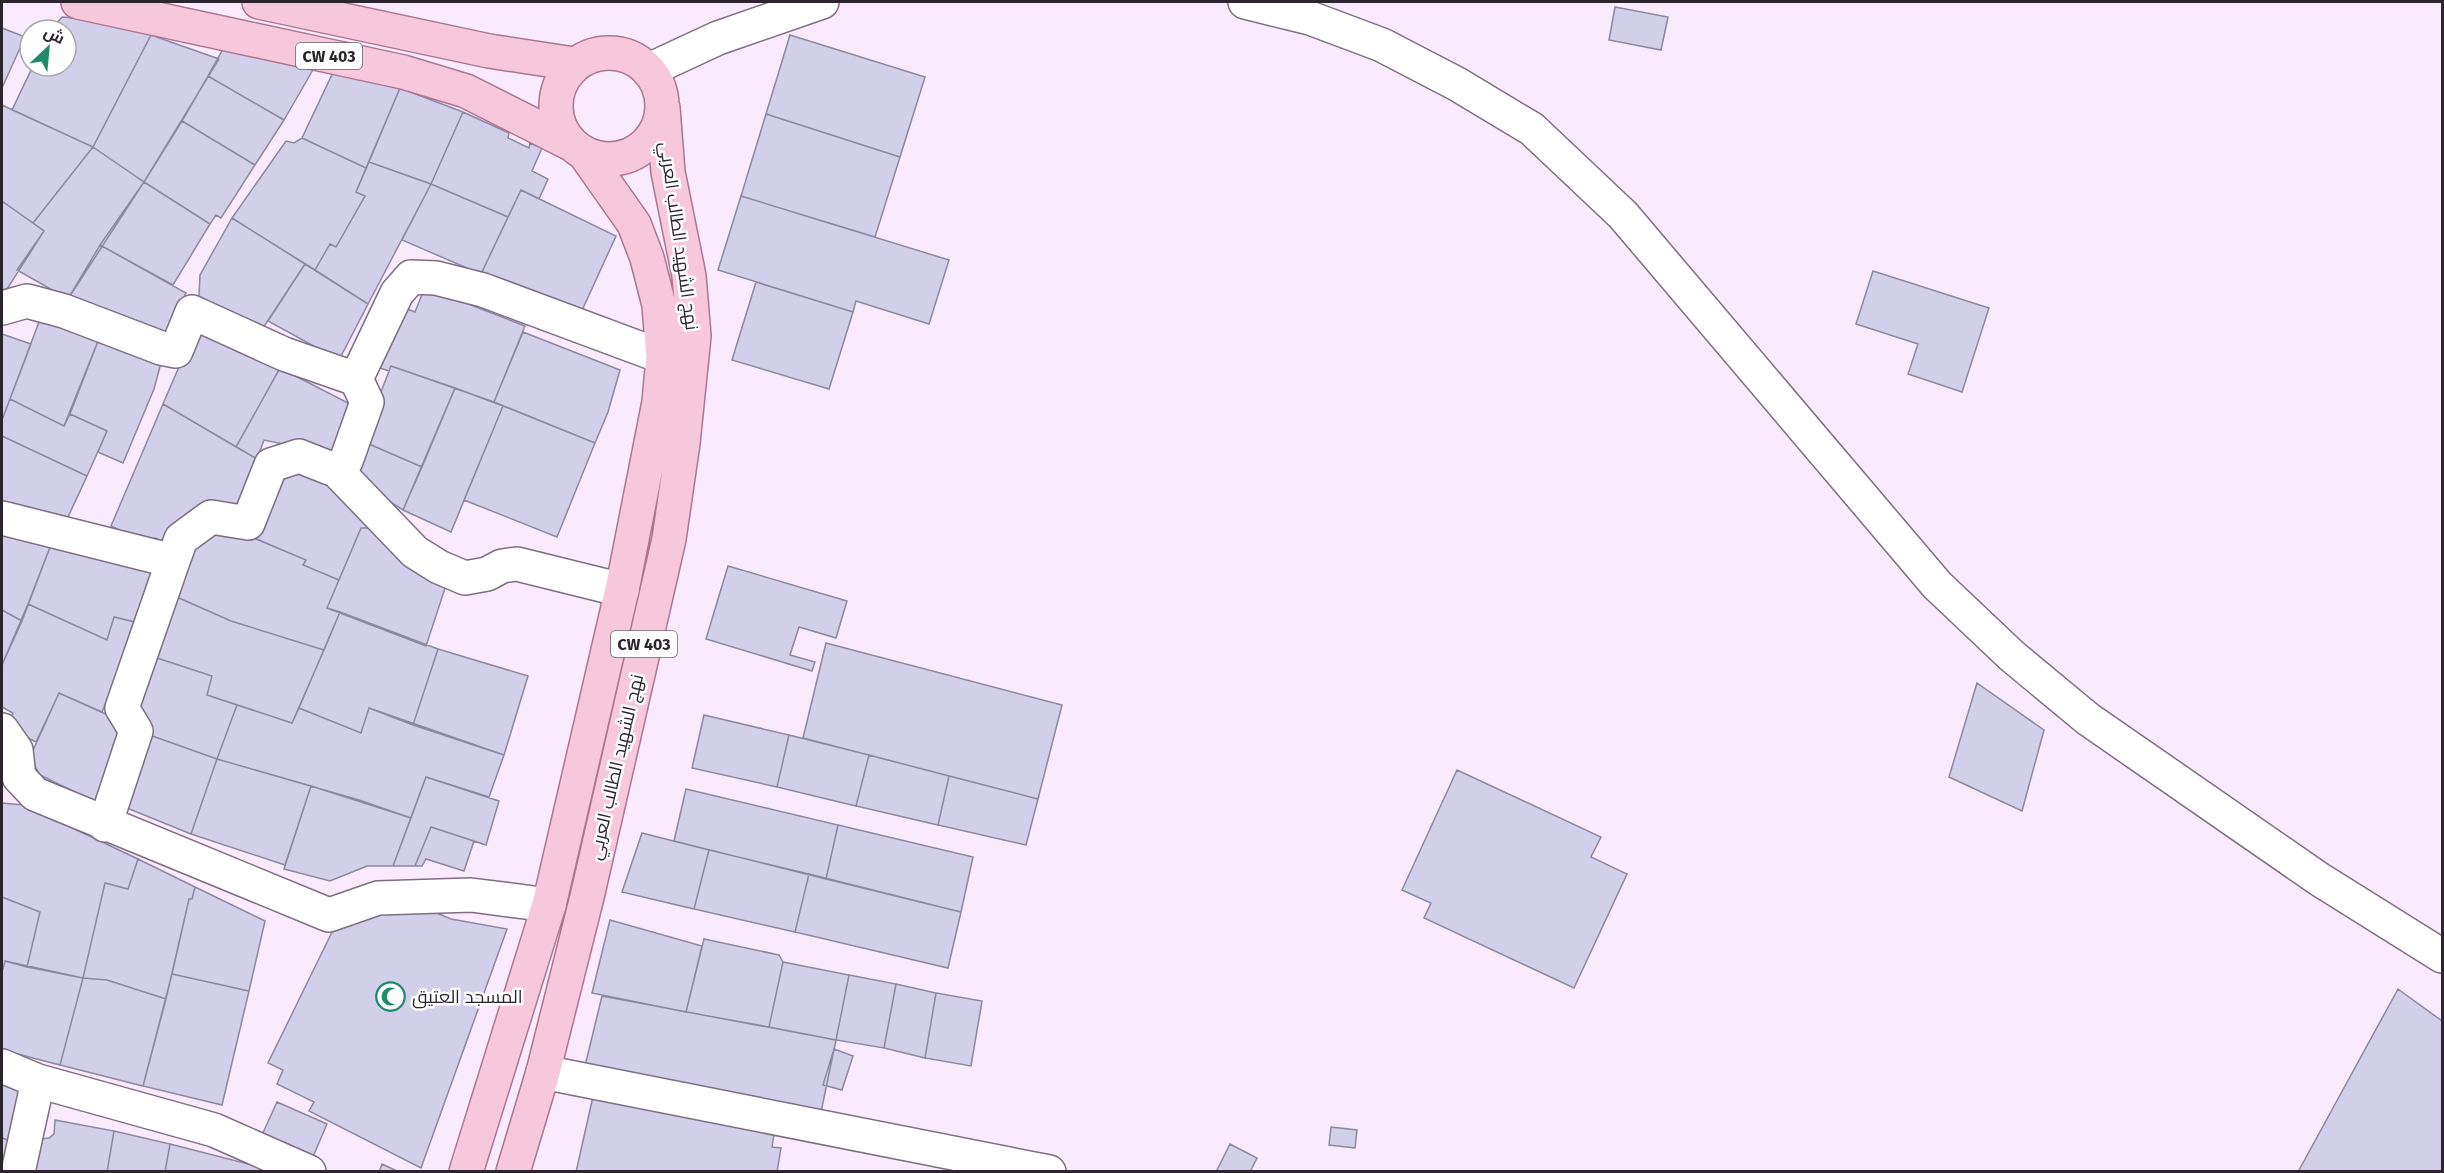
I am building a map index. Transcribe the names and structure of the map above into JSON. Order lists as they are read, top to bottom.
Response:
{
  "streets": {
    "main road": ["CW 403", "نهج الشهيد الطالب العربي"]
  },
  "crossings": [
    ["CW 403", "نهج الشهيد الطالب العربي"]
  ],
  "places": {
    "mosque": ["المسجد العتيق"]
  },
  "north": "top right"
}
